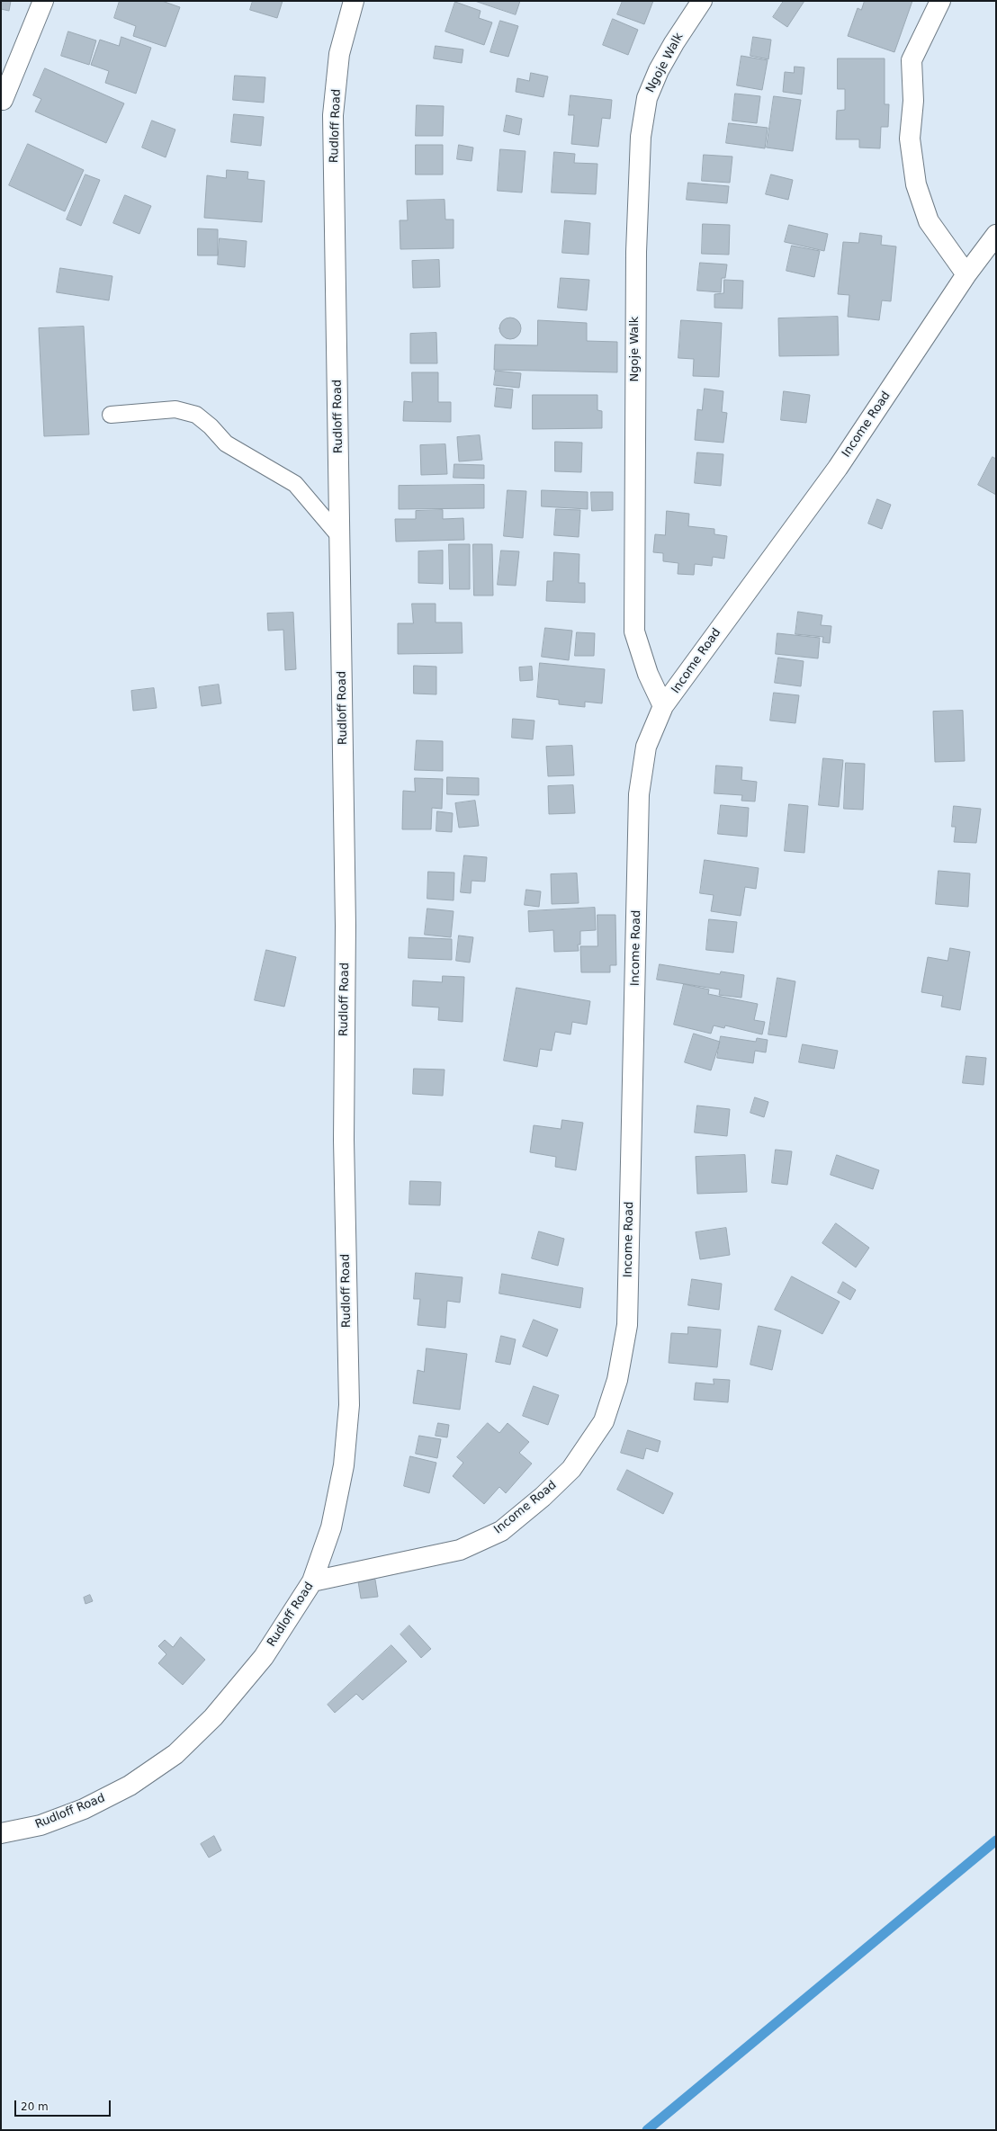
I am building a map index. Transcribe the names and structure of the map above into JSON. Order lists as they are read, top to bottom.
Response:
{
  "streets": {
    "street": ["Ngoje Walk", "Rudloff Road", "Income Road"]
  },
  "crossings": [
    ["Ngoje Walk", "Income Road"],
    ["Rudloff Road", "Income Road"]
  ],
  "scale_bar": "20 m"
}
